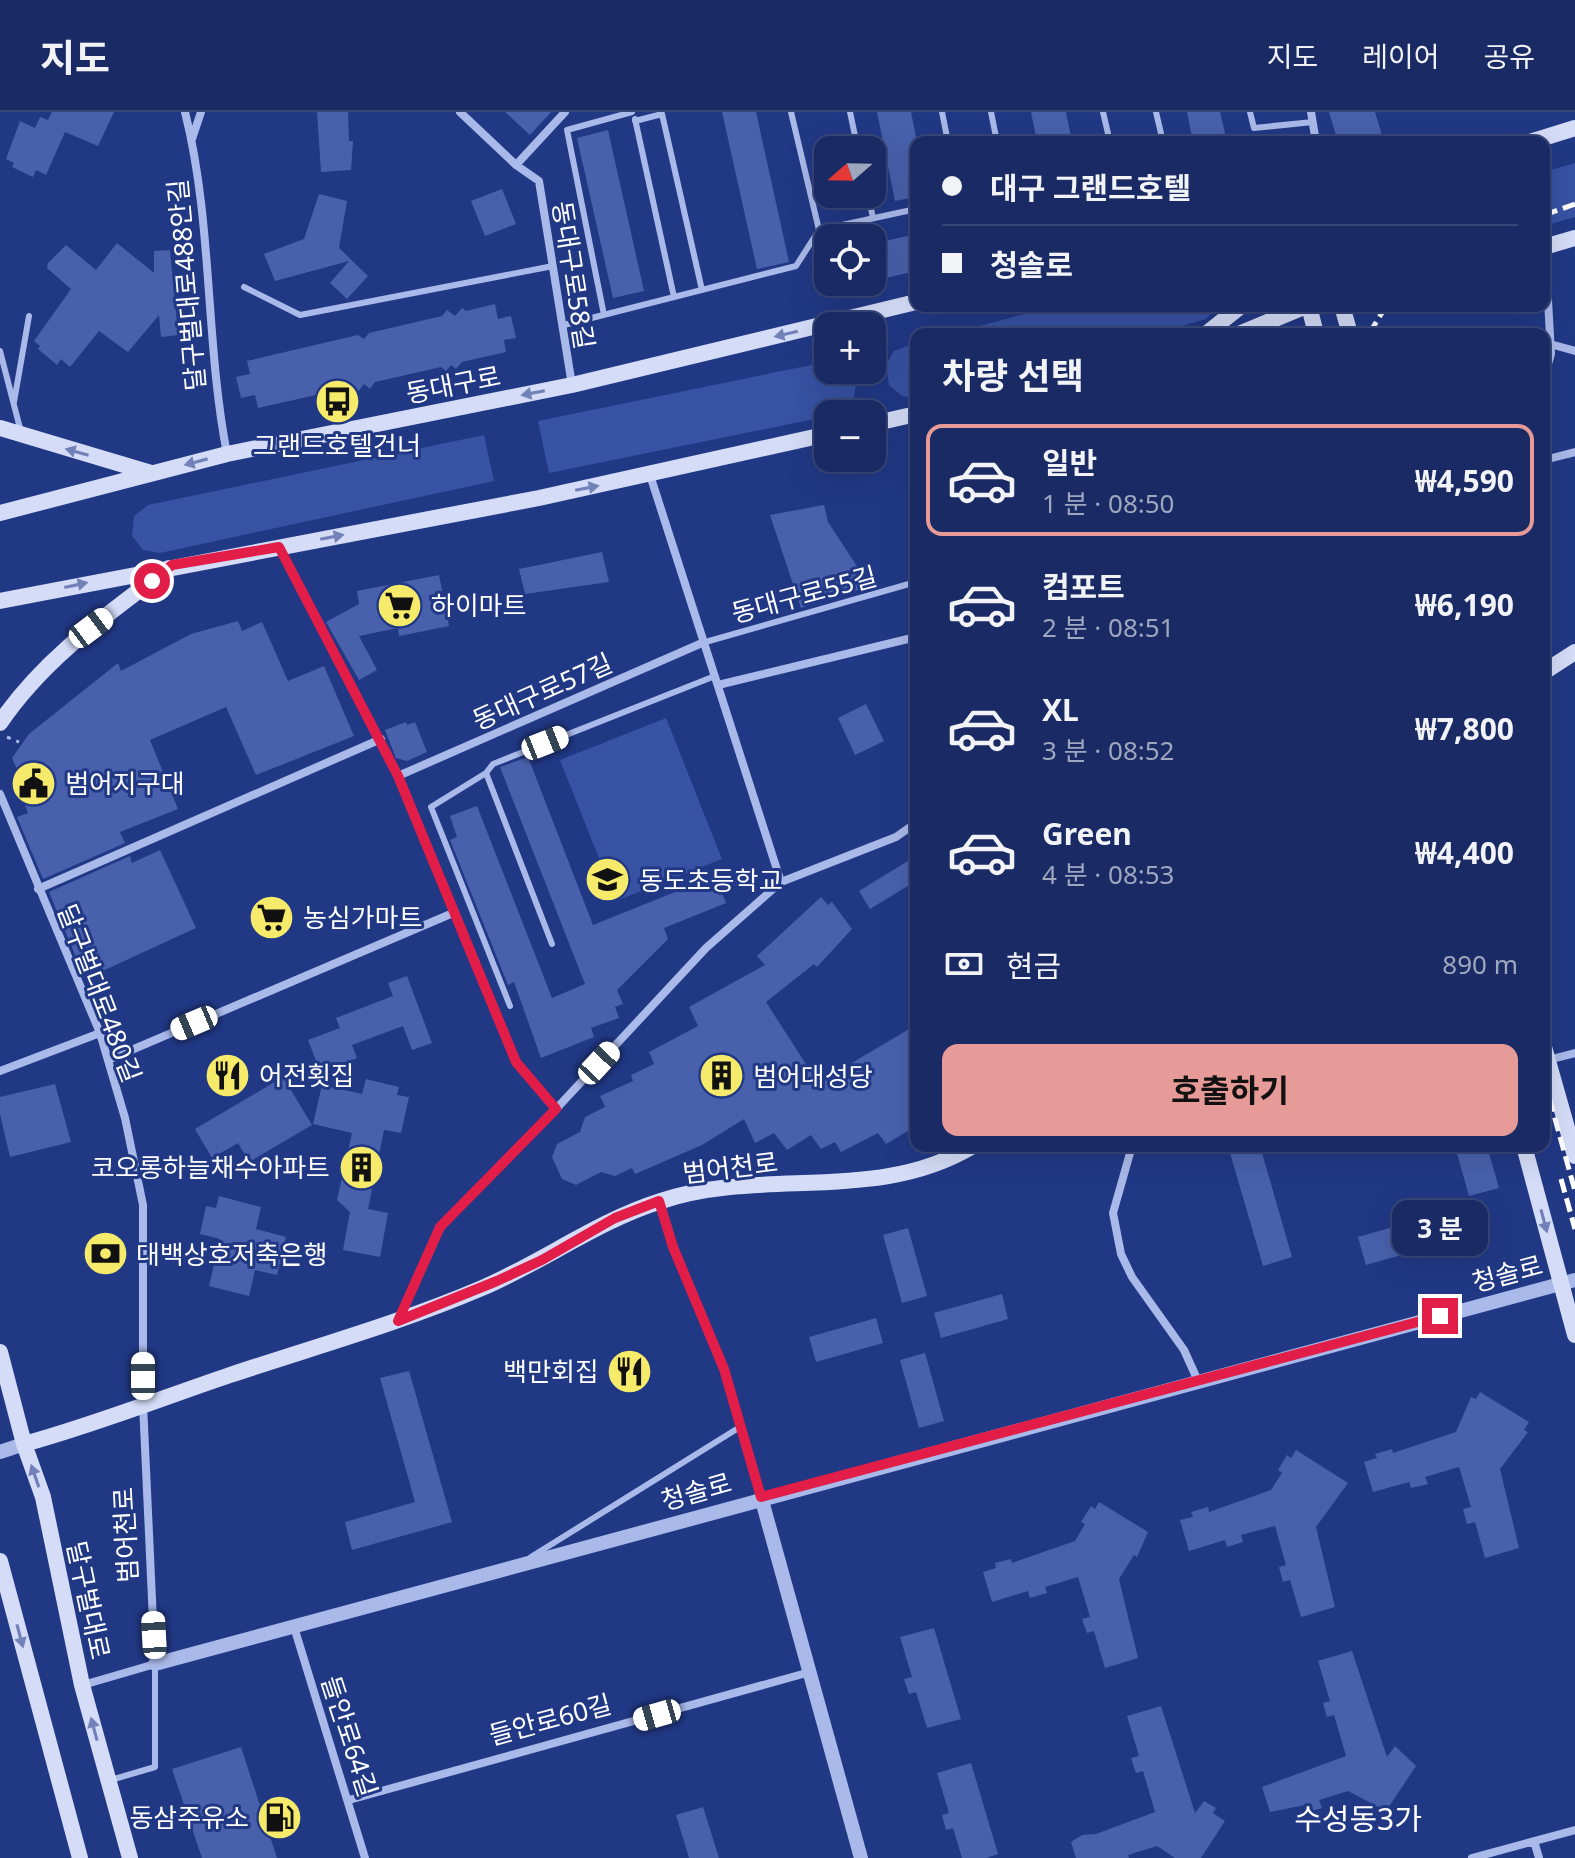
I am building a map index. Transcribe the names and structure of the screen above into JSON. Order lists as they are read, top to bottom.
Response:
{
  "streets": {
    "main road": ["동대구로", "범어천로", "달구벌대로"],
    "street": [
      "동대구로58길",
      "달구벌대로488안길",
      "동대구로57길",
      "달구벌대로480길",
      "청솔로",
      "들안로60길",
      "들안로64길"
    ],
    "lane": ["동대구로55길"]
  },
  "crossings": [
    ["동대구로58길", "동대구로"],
    ["달구벌대로488안길", "동대구로"],
    ["동대구로55길", "동대구로57길"],
    ["달구벌대로480길", "범어천로"],
    ["범어천로", "청솔로"],
    ["범어천로", "달구벌대로"],
    ["청솔로", "들안로64길"],
    ["들안로60길", "들안로64길"]
  ],
  "districts": ["수성동3가"],
  "places": {
    "bus stop": ["그랜드호텔건너"],
    "supermarket": ["하이마트", "농심가마트"],
    "public building": ["범어지구대"],
    "school or university": ["동도초등학교"],
    "restaurant": ["어전횟집", "백만회집"],
    "building": ["범어대성당", "코오롱하늘채수아파트"],
    "bank": ["대백상호저축은행"],
    "fuel station": ["동삼주유소"]
  },
  "north": "left",
  "page": {
    "header": "지도",
    "nav": ["지도", "레이어", "공유"],
    "map_buttons": ["+", "−"],
    "banner": ["대구 그랜드호텔", "청솔로"],
    "heading": "차량 선택",
    "list": [
      {
        "name": "일반",
        "note": "1 분 · 08:50",
        "value": "₩4,590"
      },
      {
        "name": "컴포트",
        "note": "2 분 · 08:51",
        "value": "₩6,190"
      },
      {
        "name": "XL",
        "note": "3 분 · 08:52",
        "value": "₩7,800"
      },
      {
        "name": "Green",
        "note": "4 분 · 08:53",
        "value": "₩4,400"
      }
    ],
    "pay": ["현금", "890 m"],
    "buttons": "호출하기",
    "bubble": "3 분"
  }
}
